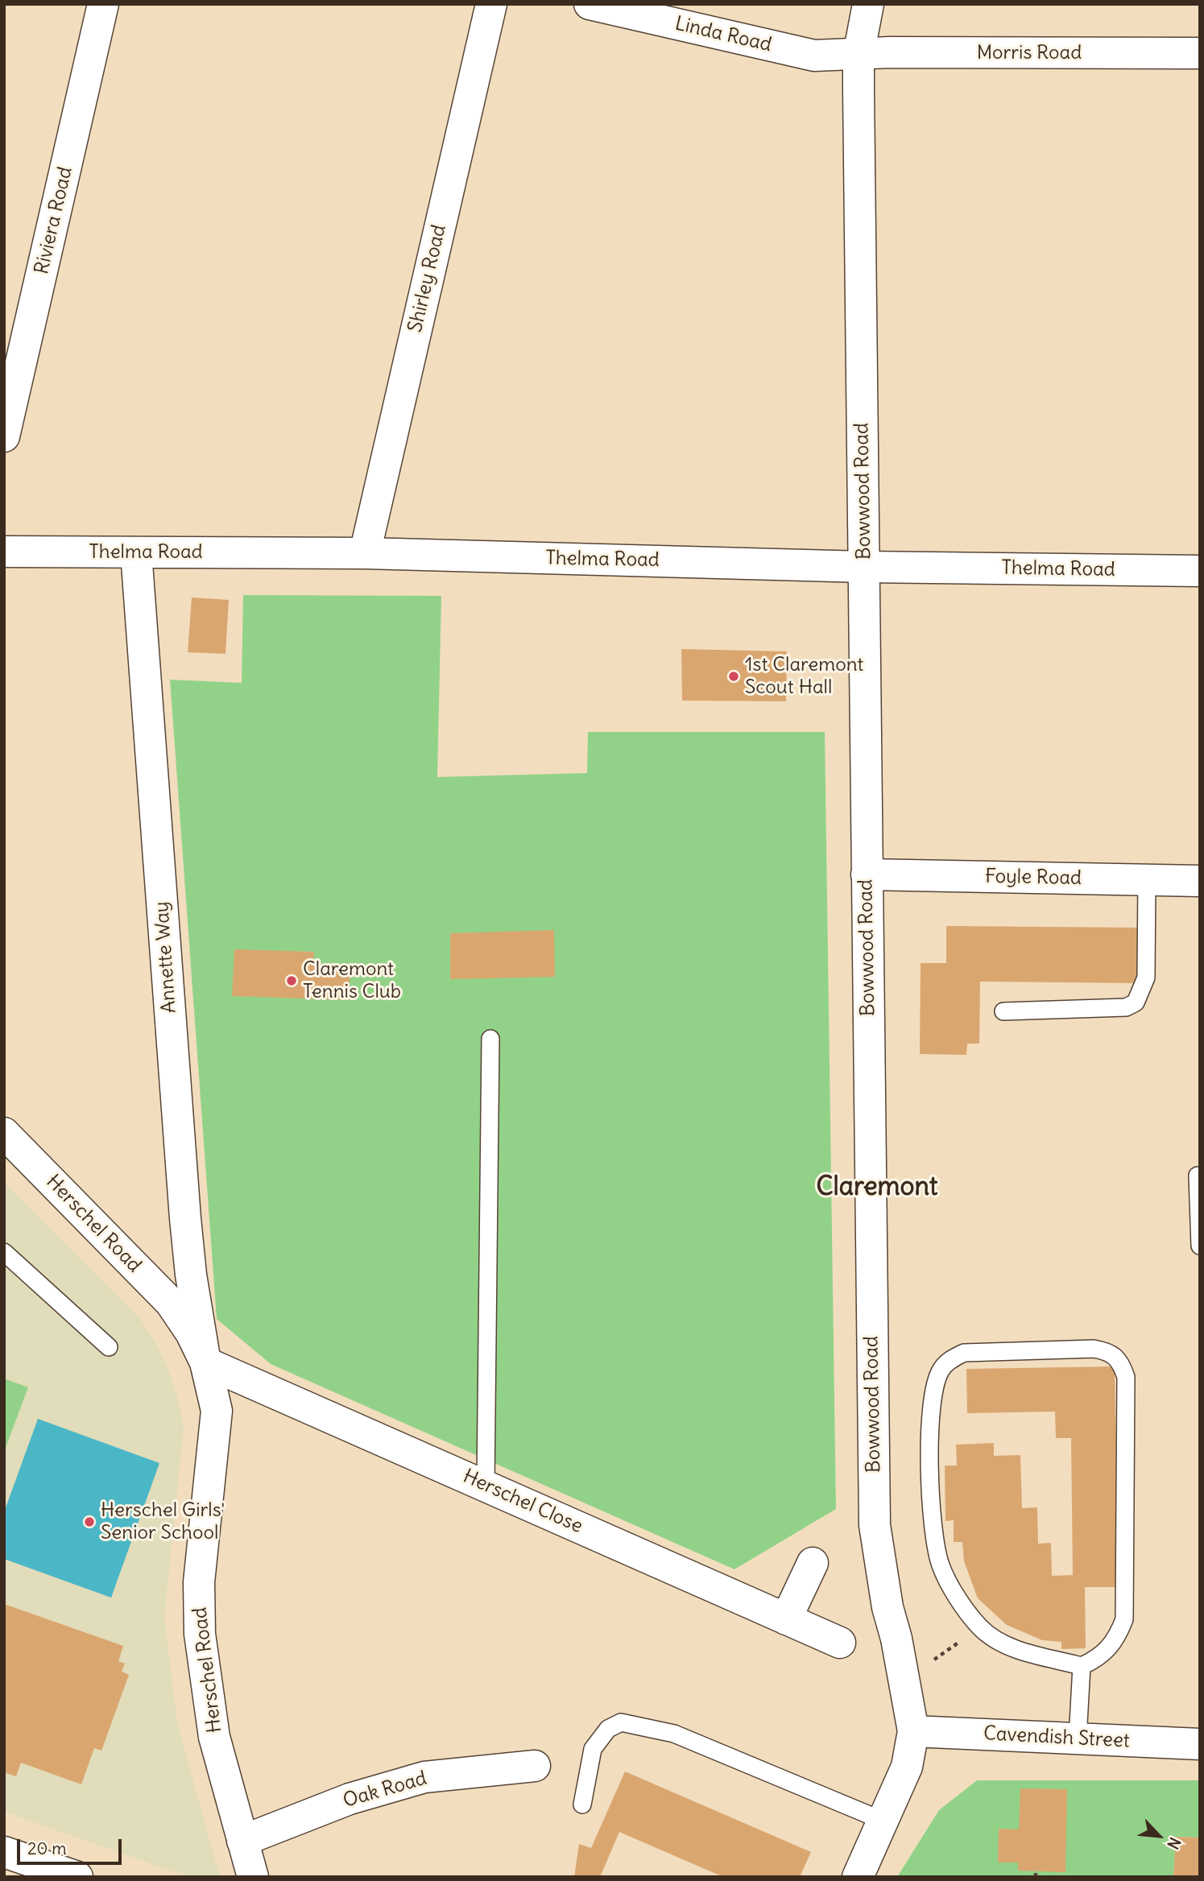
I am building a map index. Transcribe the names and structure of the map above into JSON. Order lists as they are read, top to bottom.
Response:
{
  "streets": {
    "street": [
      "Linda Road",
      "Morris Road",
      "Riviera Road",
      "Shirley Road",
      "Bowwood Road",
      "Thelma Road",
      "Foyle Road",
      "Annette Way",
      "Herschel Road",
      "Herschel Close",
      "Cavendish Street",
      "Oak Road"
    ]
  },
  "crossings": [
    ["Linda Road", "Morris Road"],
    ["Linda Road", "Bowwood Road"],
    ["Morris Road", "Bowwood Road"],
    ["Shirley Road", "Thelma Road"],
    ["Bowwood Road", "Thelma Road"],
    ["Bowwood Road", "Foyle Road"],
    ["Bowwood Road", "Cavendish Street"],
    ["Thelma Road", "Annette Way"],
    ["Annette Way", "Herschel Road"],
    ["Annette Way", "Herschel Close"],
    ["Herschel Road", "Herschel Close"],
    ["Herschel Road", "Oak Road"]
  ],
  "districts": ["Claremont"],
  "places": ["1st Claremont Scout Hall", "Claremont Tennis Club", "Herschel Girls' Senior School"],
  "scale_bar": "20 m",
  "north": "bottom right"
}
